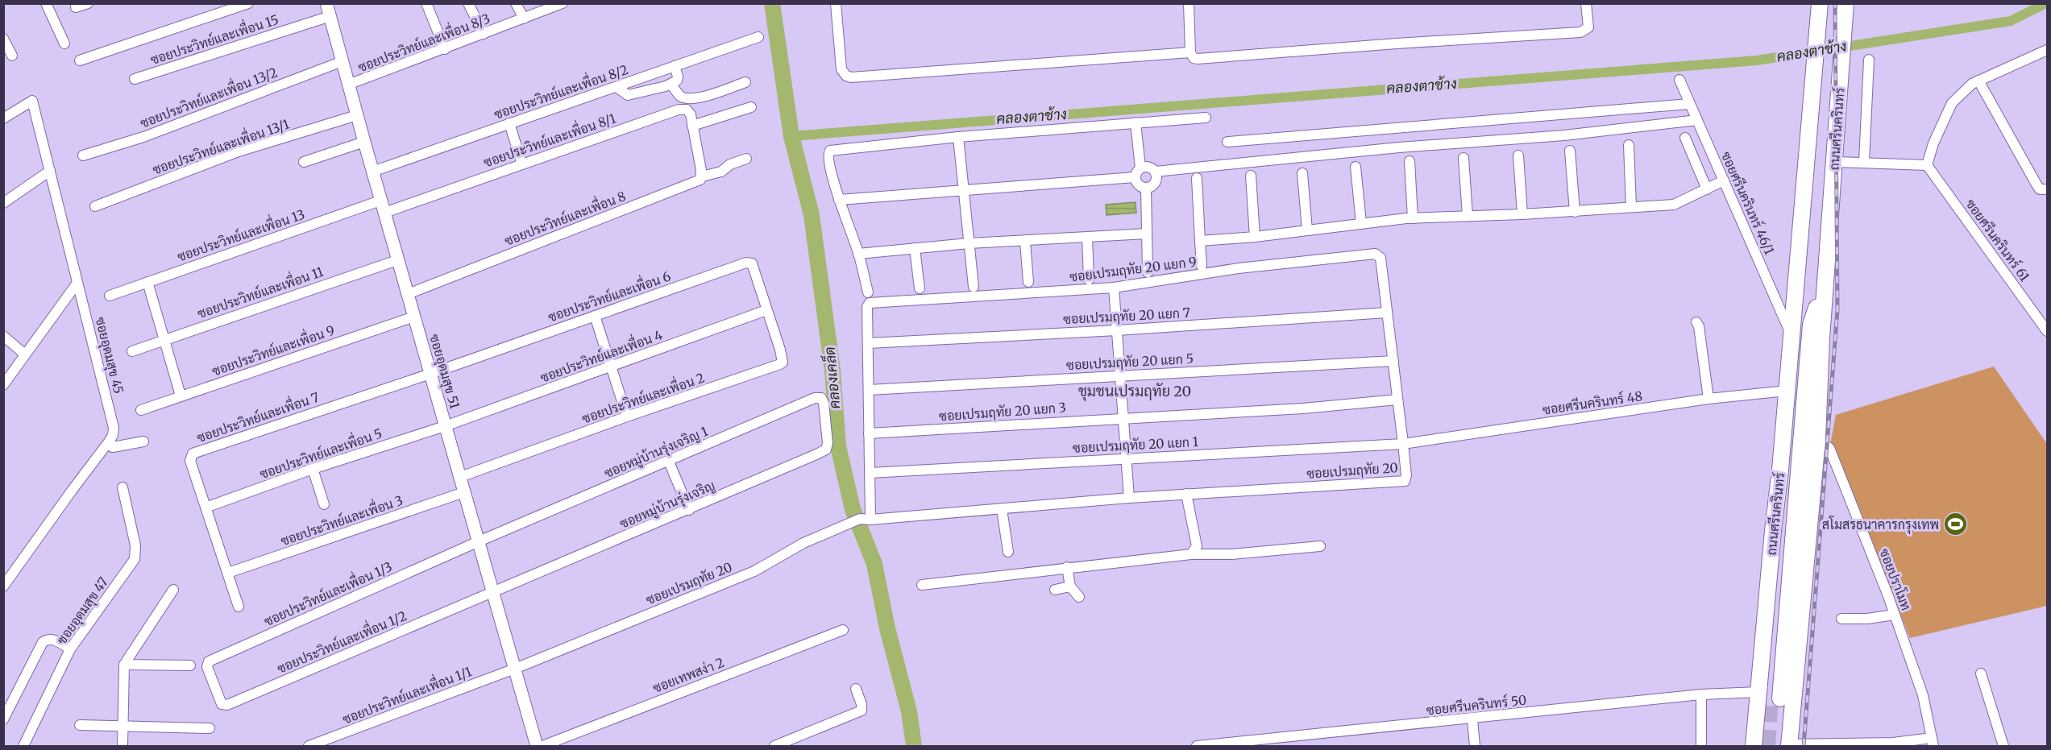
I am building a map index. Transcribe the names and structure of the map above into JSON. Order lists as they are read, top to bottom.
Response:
{
  "streets": {
    "main road": ["ถนนศรีนครินทร์"],
    "street": [
      "ซอยประวิทย์และเพื่อน 15",
      "ซอยประวิทย์และเพื่อน 8/3",
      "ซอยประวิทย์และเพื่อน 8/2",
      "ซอยประวิทย์และเพื่อน 13/2",
      "ซอยประวิทย์และเพื่อน 8/1",
      "ซอยประวิทย์และเพื่อน 13/1",
      "ซอยศรีนครินทร์ 46/1",
      "ซอยประวิทย์และเพื่อน 8",
      "ซอยประวิทย์และเพื่อน 13",
      "ซอยศรีนครินทร์ 61",
      "ซอยเปรมฤทัย 20 แยก 9",
      "ซอยประวิทย์และเพื่อน 11",
      "ซอยประวิทย์และเพื่อน 6",
      "ซอยเปรมฤทัย 20 แยก 7",
      "ซอยประวิทย์และเพื่อน 9",
      "ซอยอุดมสุข 45",
      "ซอยประวิทย์และเพื่อน 4",
      "ซอยเปรมฤทัย 20 แยก 5",
      "ซอยอุดมสุข 51",
      "ซอยประวิทย์และเพื่อน 2",
      "ซอยศรีนครินทร์ 48",
      "ซอยเปรมฤทัย 20 แยก 3",
      "ซอยประวิทย์และเพื่อน 7",
      "ซอยเปรมฤทัย 20 แยก 1",
      "ซอยหมู่บ้านรุ่งเจริญ 1",
      "ซอยประวิทย์และเพื่อน 5",
      "ซอยเปรมฤทัย 20",
      "ซอยหมู่บ้านรุ่งเจริญ",
      "ซอยประวิทย์และเพื่อน 3",
      "ซอยปราโมท",
      "ซอยประวิทย์และเพื่อน 1/3",
      "ซอยอุดมสุข 47",
      "ซอยประวิทย์และเพื่อน 1/2",
      "ซอยเทพสง่า 2",
      "ซอยประวิทย์และเพื่อน 1/1",
      "ซอยศรีนครินทร์ 50"
    ]
  },
  "crossings": [
    ["ซอยประวิทย์และเพื่อน 15", "ซอยอุดมสุข 51"],
    ["ซอยประวิทย์และเพื่อน 8/3", "ซอยอุดมสุข 51"],
    ["ซอยประวิทย์และเพื่อน 8/2", "ซอยอุดมสุข 51"],
    ["ซอยประวิทย์และเพื่อน 13/2", "ซอยอุดมสุข 51"],
    ["ถนนศรีนครินทร์", "ซอยศรีนครินทร์ 46/1"],
    ["ถนนศรีนครินทร์", "ซอยศรีนครินทร์ 48"],
    ["ถนนศรีนครินทร์", "ซอยปราโมท"],
    ["ถนนศรีนครินทร์", "ซอยศรีนครินทร์ 50"],
    ["ซอยประวิทย์และเพื่อน 8/1", "ซอยประวิทย์และเพื่อน 8"],
    ["ซอยประวิทย์และเพื่อน 8/1", "ซอยประวิทย์และเพื่อน 13"],
    ["ซอยประวิทย์และเพื่อน 8/1", "ซอยอุดมสุข 51"],
    ["ซอยประวิทย์และเพื่อน 13/1", "ซอยอุดมสุข 51"],
    ["ซอยประวิทย์และเพื่อน 8", "ซอยอุดมสุข 51"],
    ["ซอยประวิทย์และเพื่อน 13", "ซอยอุดมสุข 51"],
    ["ซอยเปรมฤทัย 20 แยก 9", "ซอยเปรมฤทัย 20 แยก 7"],
    ["ซอยเปรมฤทัย 20 แยก 9", "ซอยเปรมฤทัย 20"],
    ["ซอยประวิทย์และเพื่อน 11", "ซอยอุดมสุข 51"],
    ["ซอยประวิทย์และเพื่อน 6", "ซอยประวิทย์และเพื่อน 4"],
    ["ซอยประวิทย์และเพื่อน 6", "ซอยอุดมสุข 51"],
    ["ซอยประวิทย์และเพื่อน 6", "ซอยประวิทย์และเพื่อน 2"],
    ["ซอยประวิทย์และเพื่อน 6", "ซอยประวิทย์และเพื่อน 7"],
    ["ซอยเปรมฤทัย 20 แยก 7", "ซอยเปรมฤทัย 20"],
    ["ซอยประวิทย์และเพื่อน 9", "ซอยอุดมสุข 51"],
    ["ซอยประวิทย์และเพื่อน 4", "ซอยอุดมสุข 51"],
    ["ซอยประวิทย์และเพื่อน 4", "ซอยประวิทย์และเพื่อน 2"],
    ["ซอยประวิทย์และเพื่อน 4", "ซอยประวิทย์และเพื่อน 5"],
    ["ซอยเปรมฤทัย 20 แยก 5", "ซอยเปรมฤทัย 20"],
    ["ซอยอุดมสุข 51", "ซอยประวิทย์และเพื่อน 2"],
    ["ซอยอุดมสุข 51", "ซอยประวิทย์และเพื่อน 7"],
    ["ซอยอุดมสุข 51", "ซอยหมู่บ้านรุ่งเจริญ 1"],
    ["ซอยอุดมสุข 51", "ซอยประวิทย์และเพื่อน 5"],
    ["ซอยอุดมสุข 51", "ซอยเปรมฤทัย 20"],
    ["ซอยอุดมสุข 51", "ซอยหมู่บ้านรุ่งเจริญ"],
    ["ซอยอุดมสุข 51", "ซอยประวิทย์และเพื่อน 3"],
    ["ซอยอุดมสุข 51", "ซอยประวิทย์และเพื่อน 1/3"],
    ["ซอยอุดมสุข 51", "ซอยประวิทย์และเพื่อน 1/2"],
    ["ซอยอุดมสุข 51", "ซอยประวิทย์และเพื่อน 1/1"],
    ["ซอยศรีนครินทร์ 48", "ซอยเปรมฤทัย 20 แยก 1"],
    ["ซอยศรีนครินทร์ 48", "ซอยเปรมฤทัย 20"],
    ["ซอยเปรมฤทัย 20 แยก 3", "ซอยเปรมฤทัย 20"],
    ["ซอยประวิทย์และเพื่อน 7", "ซอยประวิทย์และเพื่อน 5"],
    ["ซอยประวิทย์และเพื่อน 7", "ซอยประวิทย์และเพื่อน 3"],
    ["ซอยเปรมฤทัย 20 แยก 1", "ซอยเปรมฤทัย 20"],
    ["ซอยหมู่บ้านรุ่งเจริญ 1", "ซอยหมู่บ้านรุ่งเจริญ"],
    ["ซอยหมู่บ้านรุ่งเจริญ 1", "ซอยประวิทย์และเพื่อน 1/3"],
    ["ซอยเปรมฤทัย 20", "ซอยประวิทย์และเพื่อน 1/1"],
    ["ซอยหมู่บ้านรุ่งเจริญ", "ซอยประวิทย์และเพื่อน 1/2"],
    ["ซอยประวิทย์และเพื่อน 1/3", "ซอยประวิทย์และเพื่อน 1/2"]
  ],
  "districts": ["ชุมชนเปรมฤทัย 20"],
  "water": ["คลองตาช้าง", "คลองเคล็ด"],
  "places": {
    "sports": ["สโมสรธนาคารกรุงเทพ"]
  }
}
